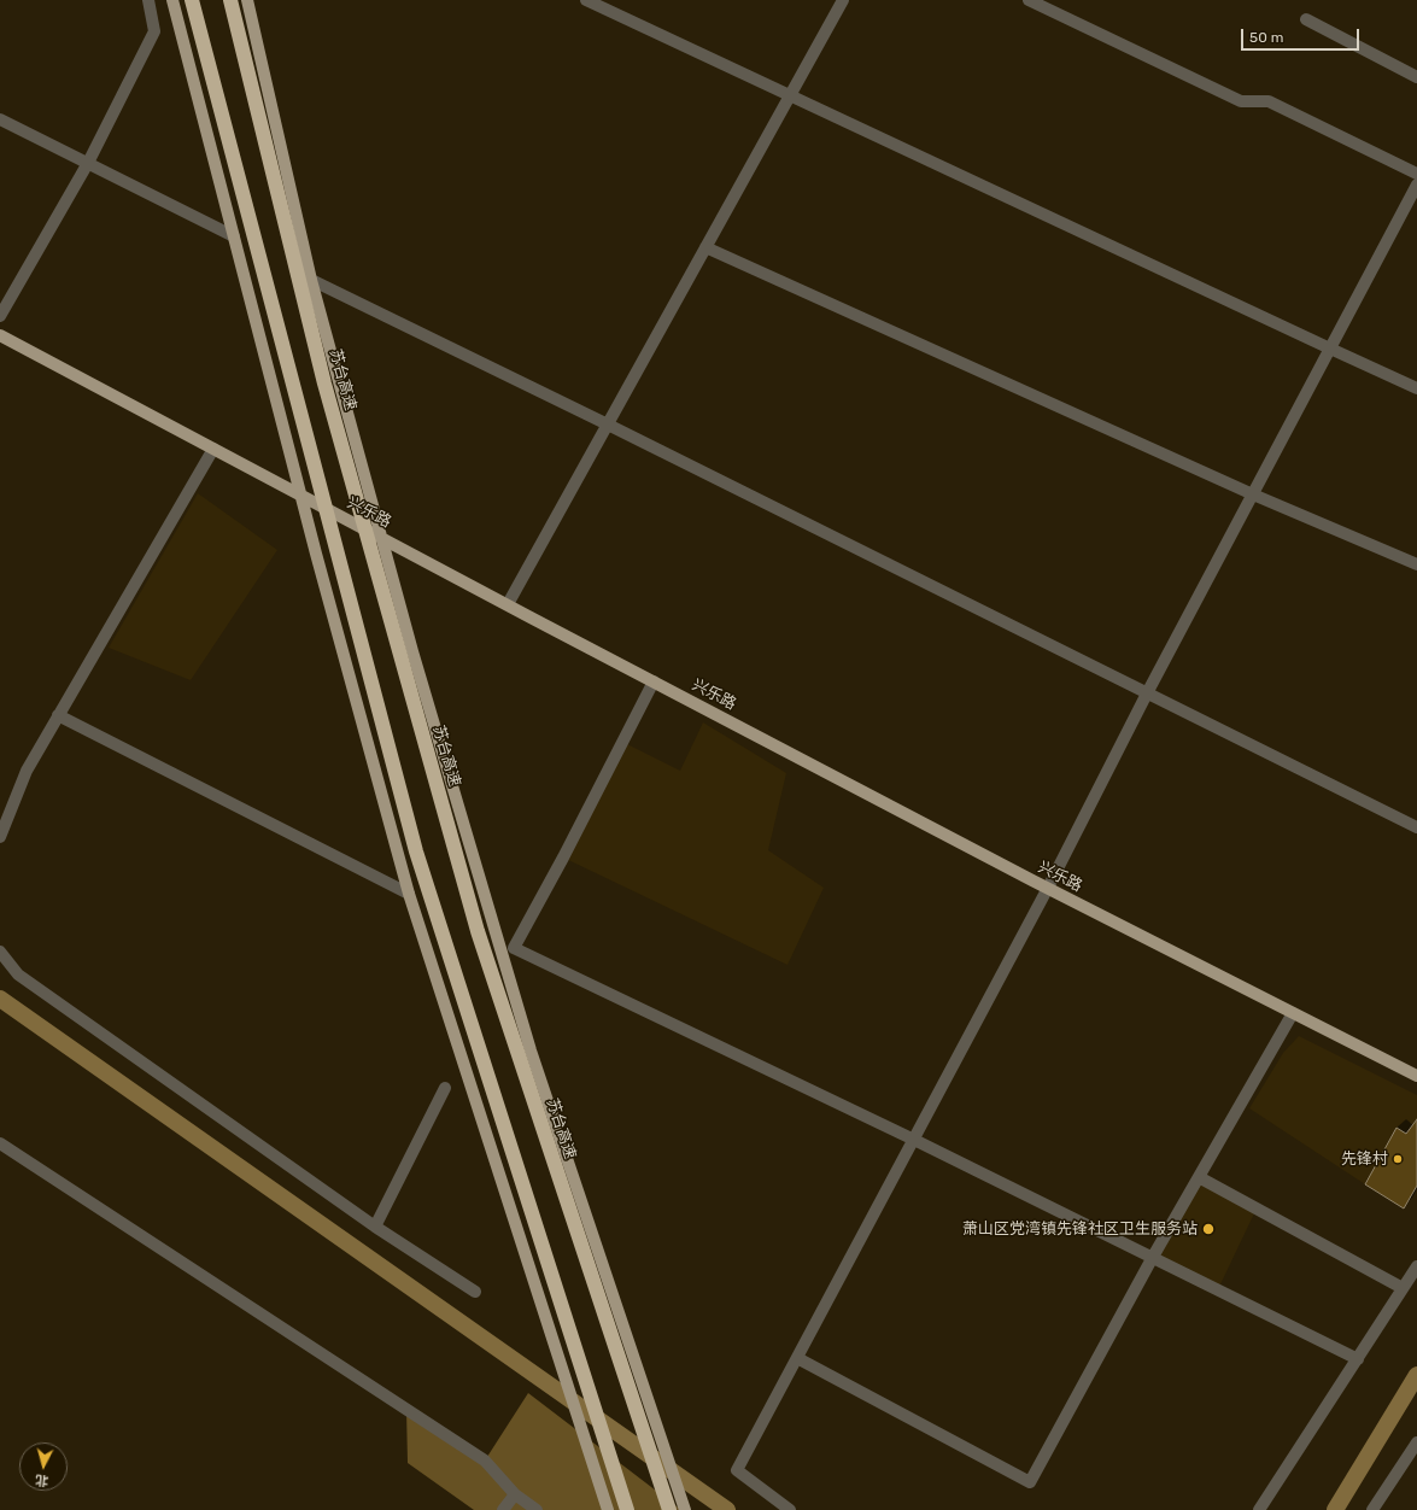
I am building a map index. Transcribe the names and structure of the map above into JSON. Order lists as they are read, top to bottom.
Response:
{
  "streets": {
    "highway": ["苏台高速"],
    "main road": ["兴乐路"]
  },
  "places": ["先锋村", "萧山区党湾镇先锋社区卫生服务站"],
  "scale_bar": "50 m",
  "north": "bottom"
}
